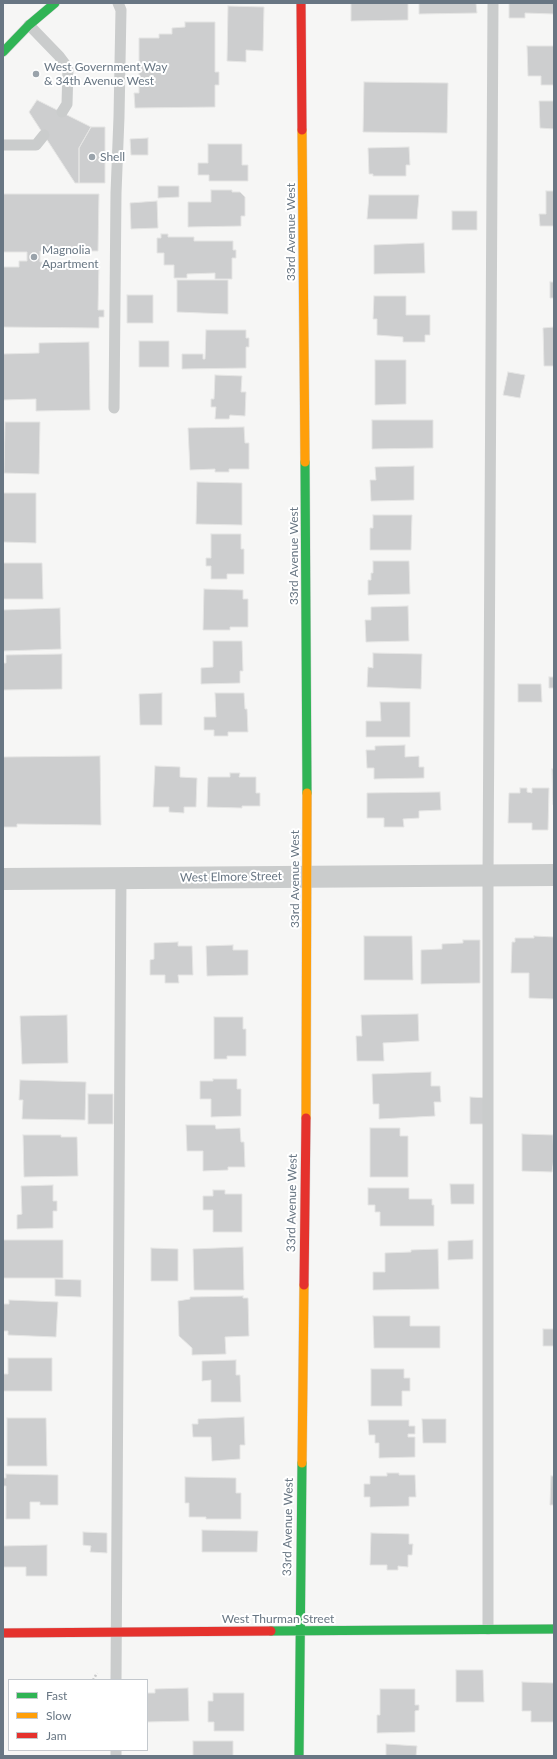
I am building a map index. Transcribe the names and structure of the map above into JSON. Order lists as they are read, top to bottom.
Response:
{
  "streets": {
    "street": ["33rd Avenue West", "West Elmore Street", "West Thurman Street"]
  },
  "crossings": [
    ["33rd Avenue West", "West Elmore Street"],
    ["33rd Avenue West", "West Thurman Street"]
  ],
  "places": ["West Government Way & 34th Avenue West", "Shell", "Magnolia Apartment"],
  "legend": ["Fast", "Slow", "Jam"]
}
